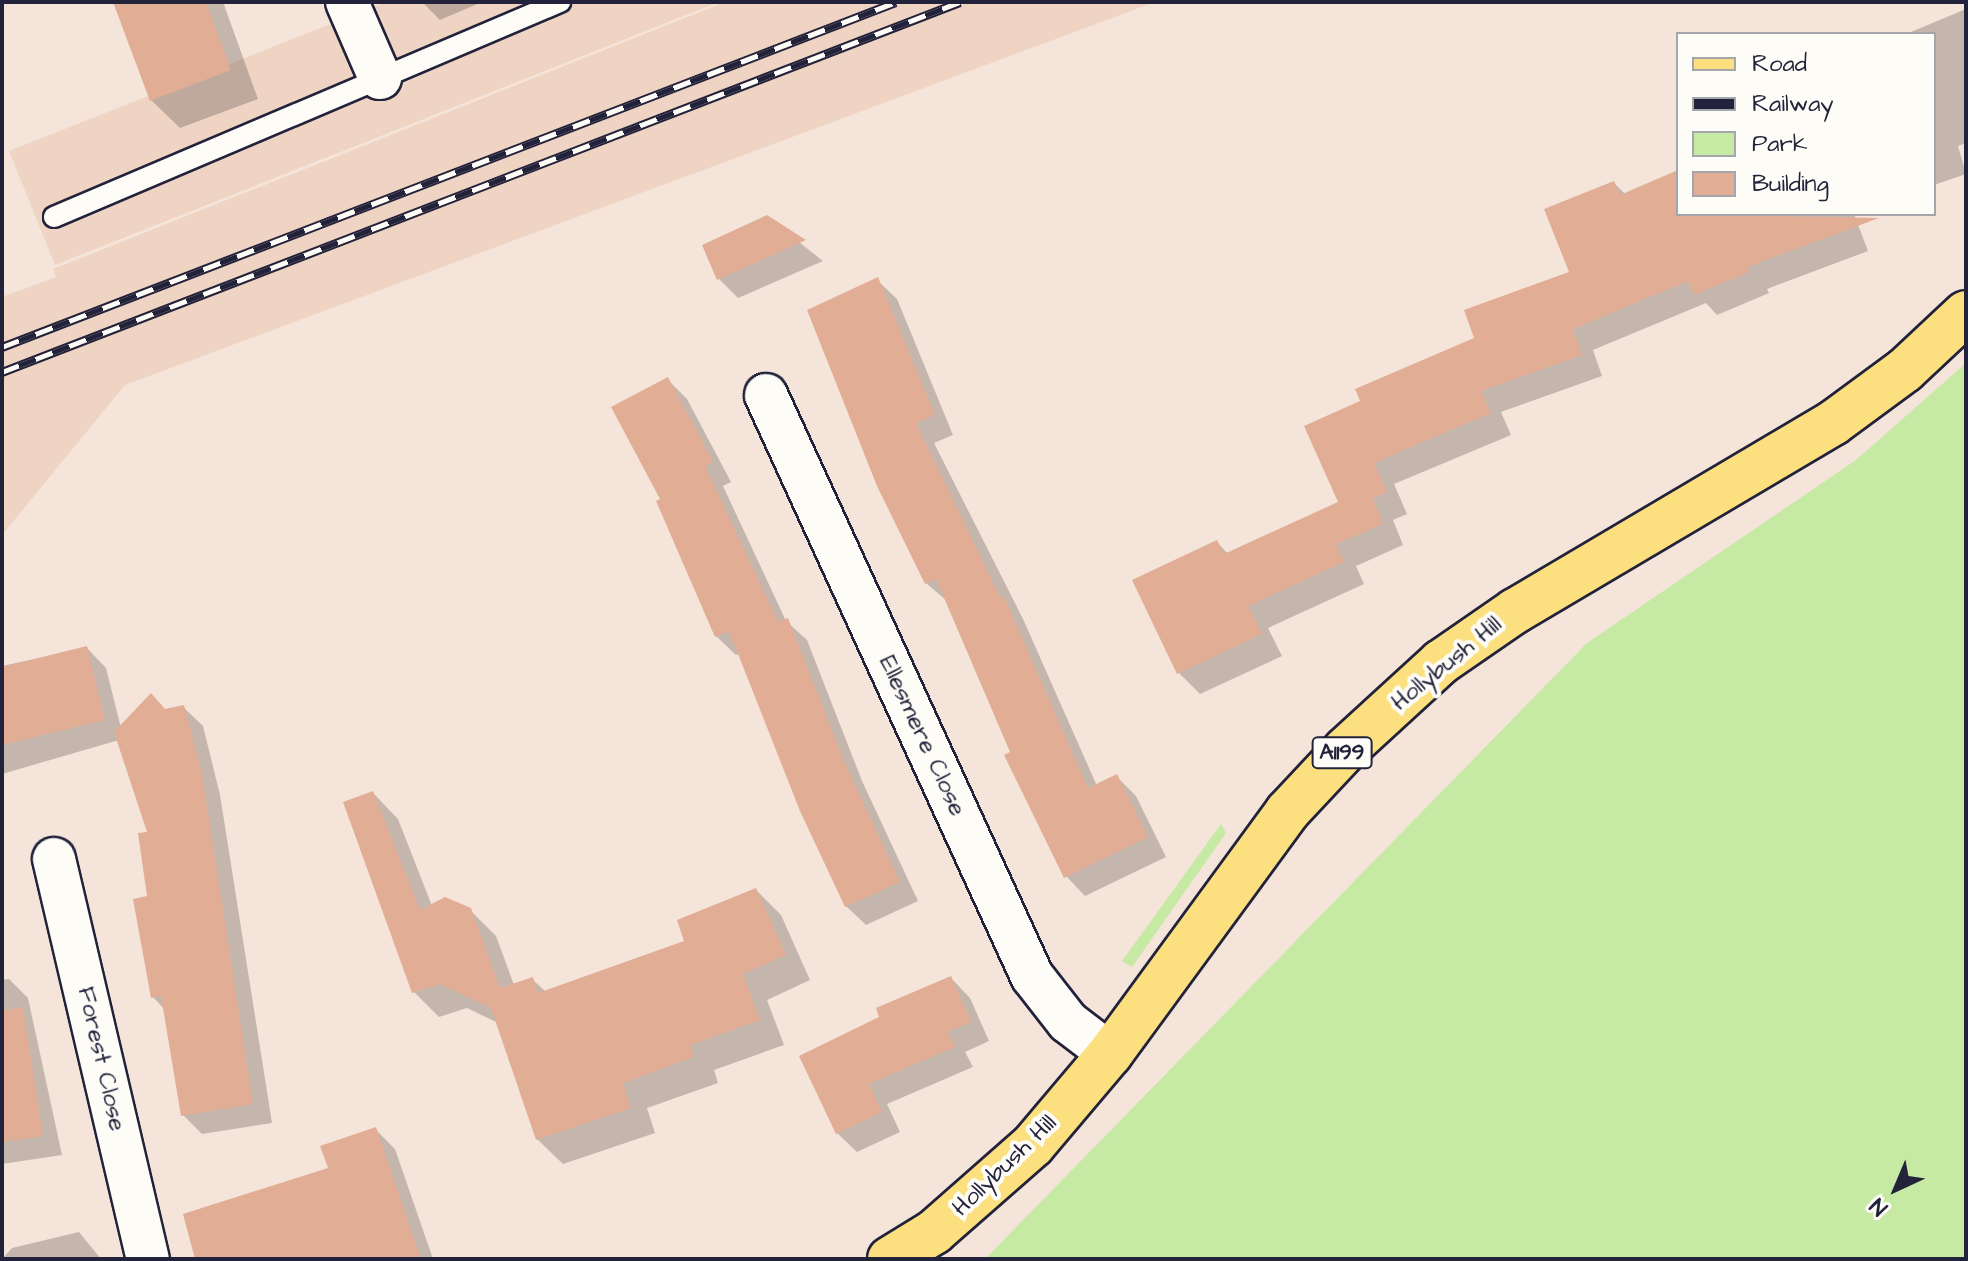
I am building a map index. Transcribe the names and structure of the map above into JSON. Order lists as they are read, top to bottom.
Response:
{
  "streets": {
    "main road": ["Hollybush Hill", "A1199"],
    "street": ["Ellesmere Close", "Forest Close"]
  },
  "crossings": [
    ["Hollybush Hill", "Ellesmere Close"]
  ],
  "legend": [
    "Road",
    "Railway",
    "Park",
    "Building"
  ],
  "north": "bottom left"
}
